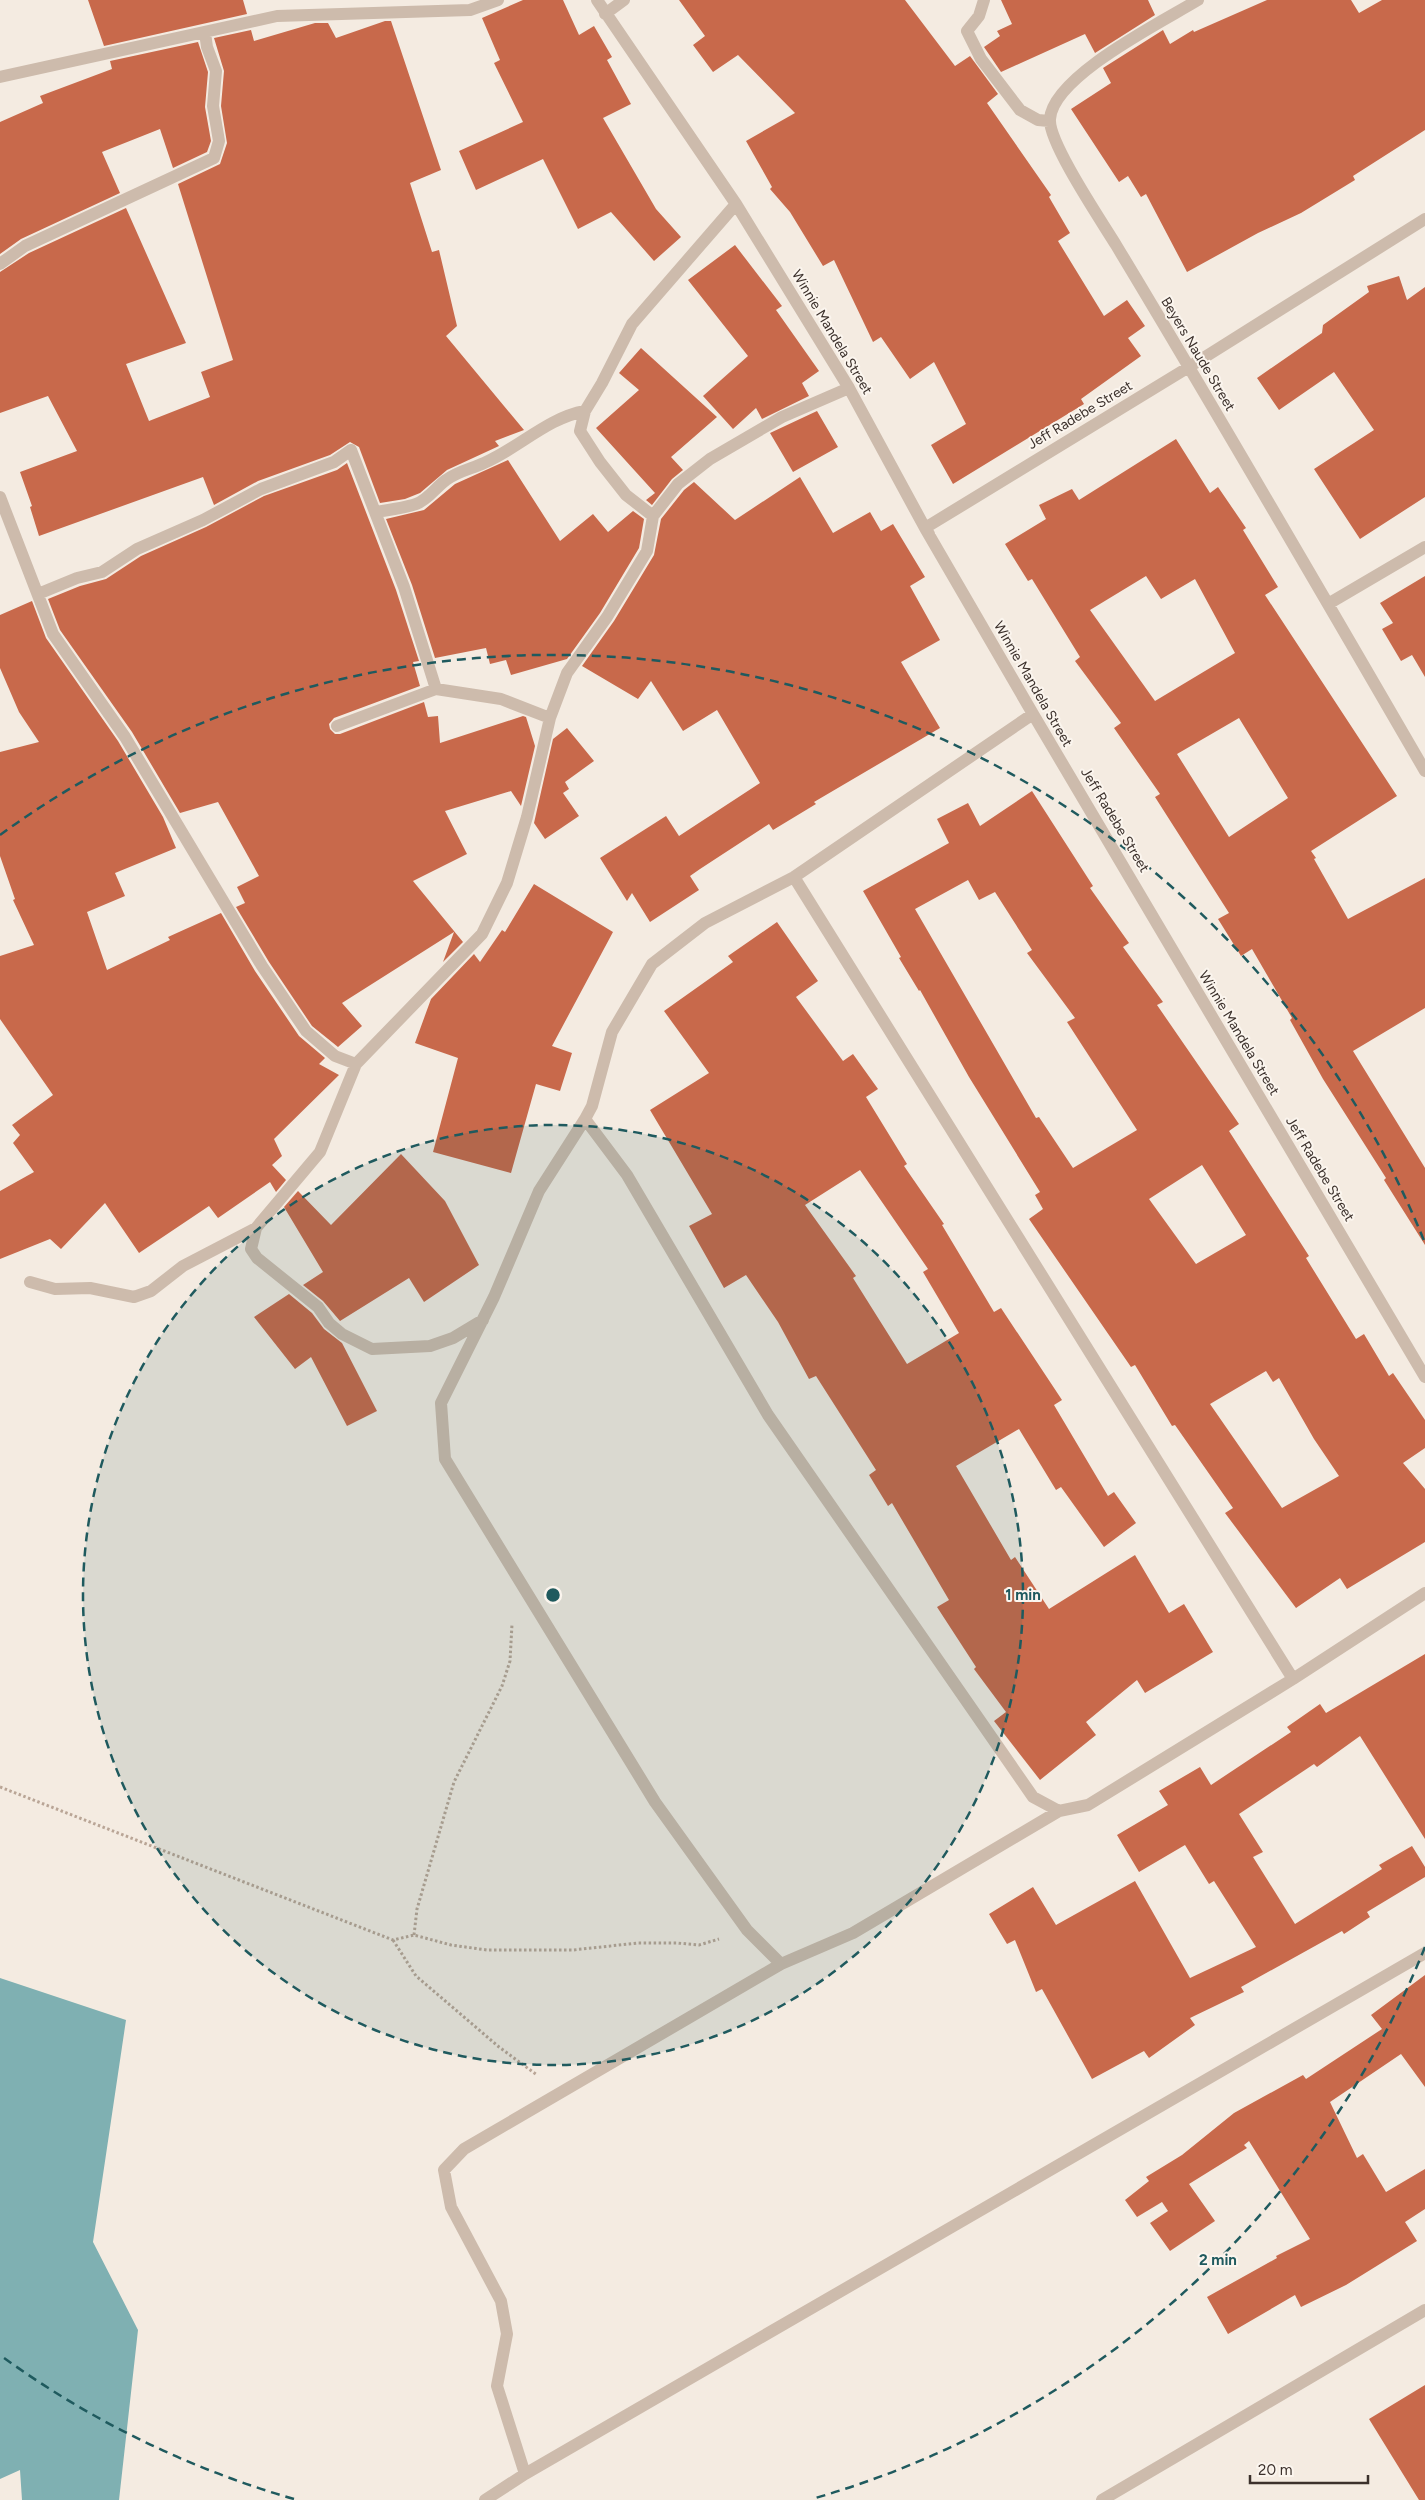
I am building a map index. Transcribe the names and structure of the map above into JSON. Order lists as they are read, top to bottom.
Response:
{
  "streets": {
    "street": ["Winnie Mandela Street", "Beyers Naude Street", "Jeff Radebe Street"]
  },
  "crossings": [
    ["Winnie Mandela Street", "Jeff Radebe Street"],
    ["Beyers Naude Street", "Jeff Radebe Street"]
  ],
  "scale_bar": "20 m",
  "rings": ["1 min", "2 min"]
}
